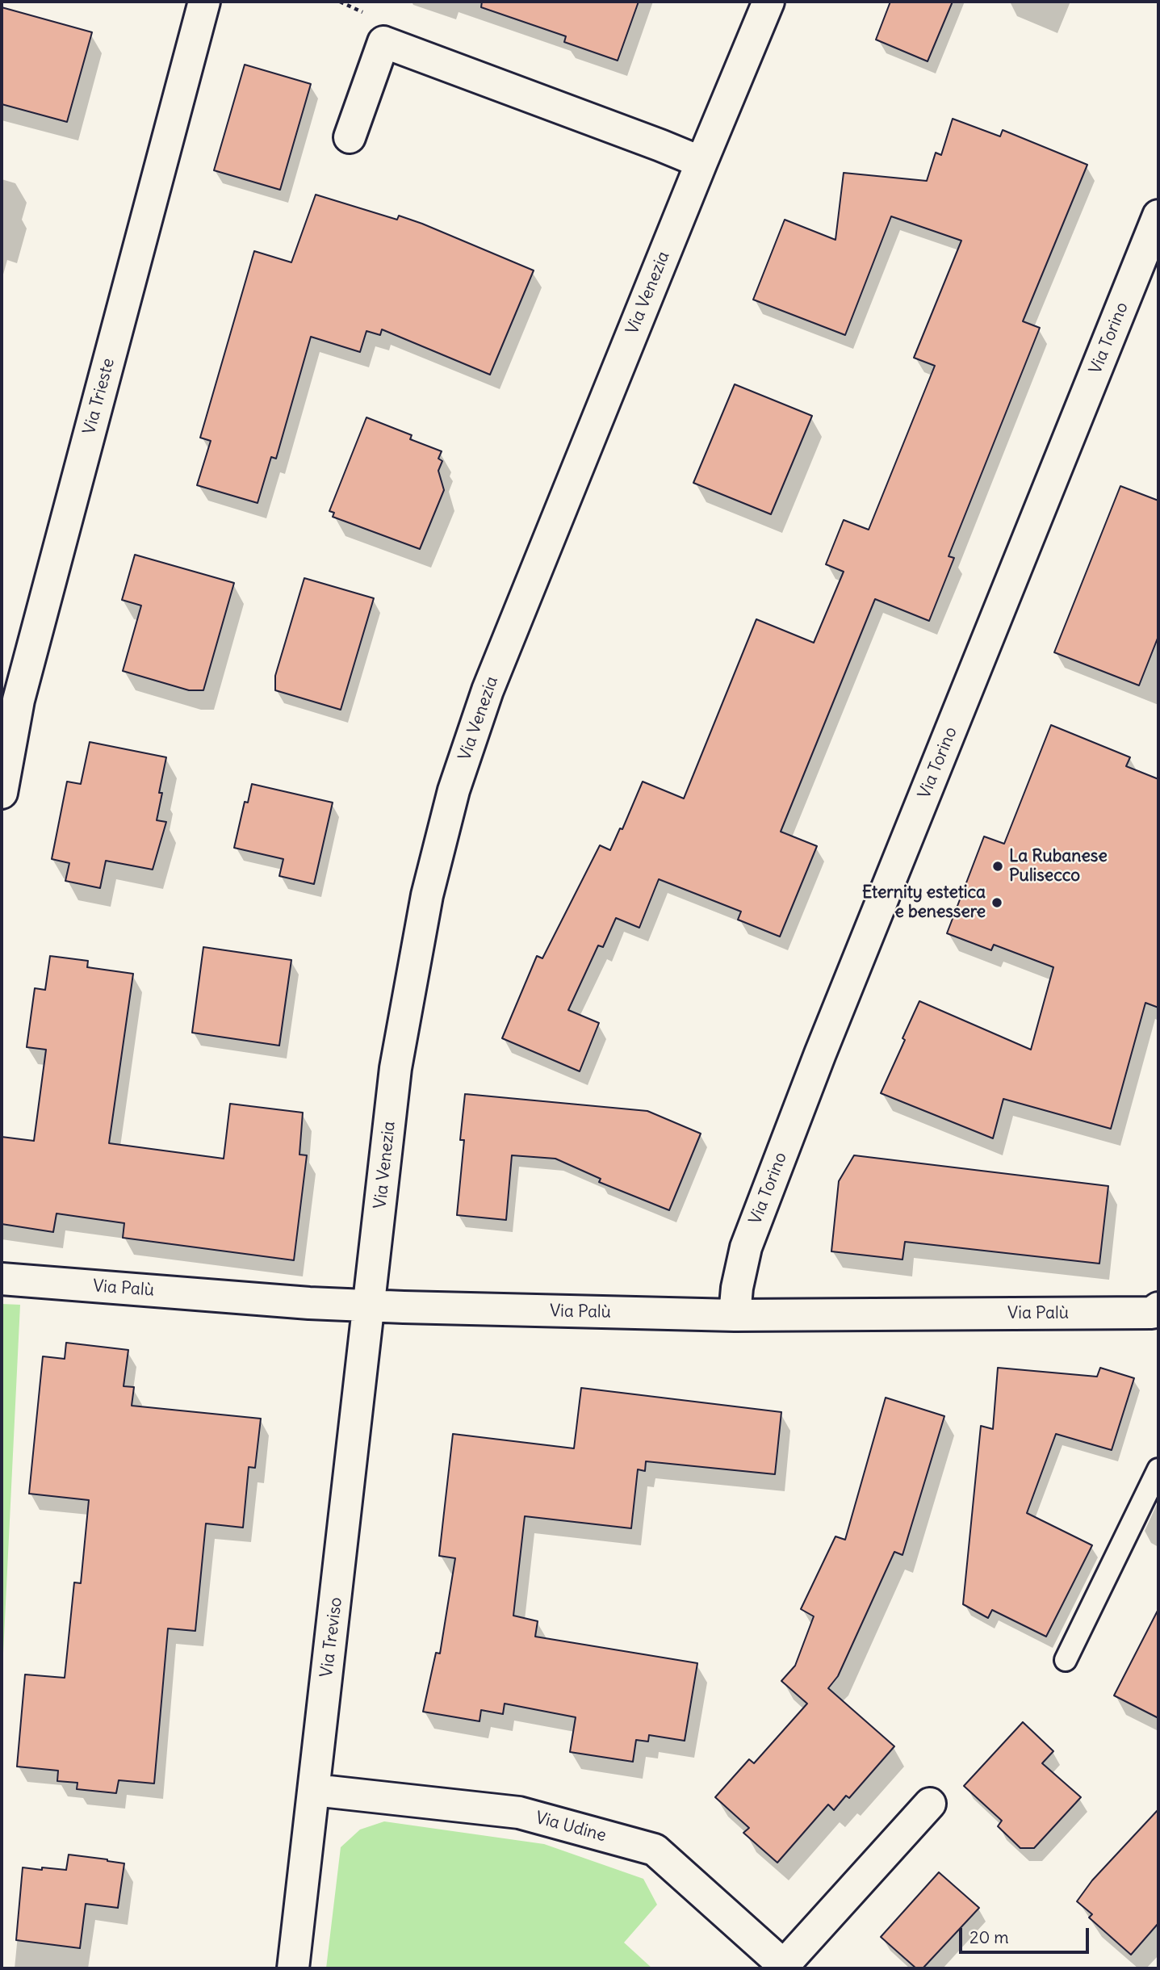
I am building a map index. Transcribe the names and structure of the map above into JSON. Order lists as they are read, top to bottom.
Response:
{
  "streets": {
    "street": [
      "Via Venezia",
      "Via Torino",
      "Via Trieste",
      "Via Palù",
      "Via Treviso",
      "Via Udine"
    ]
  },
  "crossings": [
    ["Via Venezia", "Via Palù"],
    ["Via Venezia", "Via Treviso"],
    ["Via Torino", "Via Palù"],
    ["Via Palù", "Via Treviso"],
    ["Via Treviso", "Via Udine"]
  ],
  "places": ["La Rubanese Pulisecco", "Eternity estetica e benessere"],
  "scale_bar": "20 m"
}
